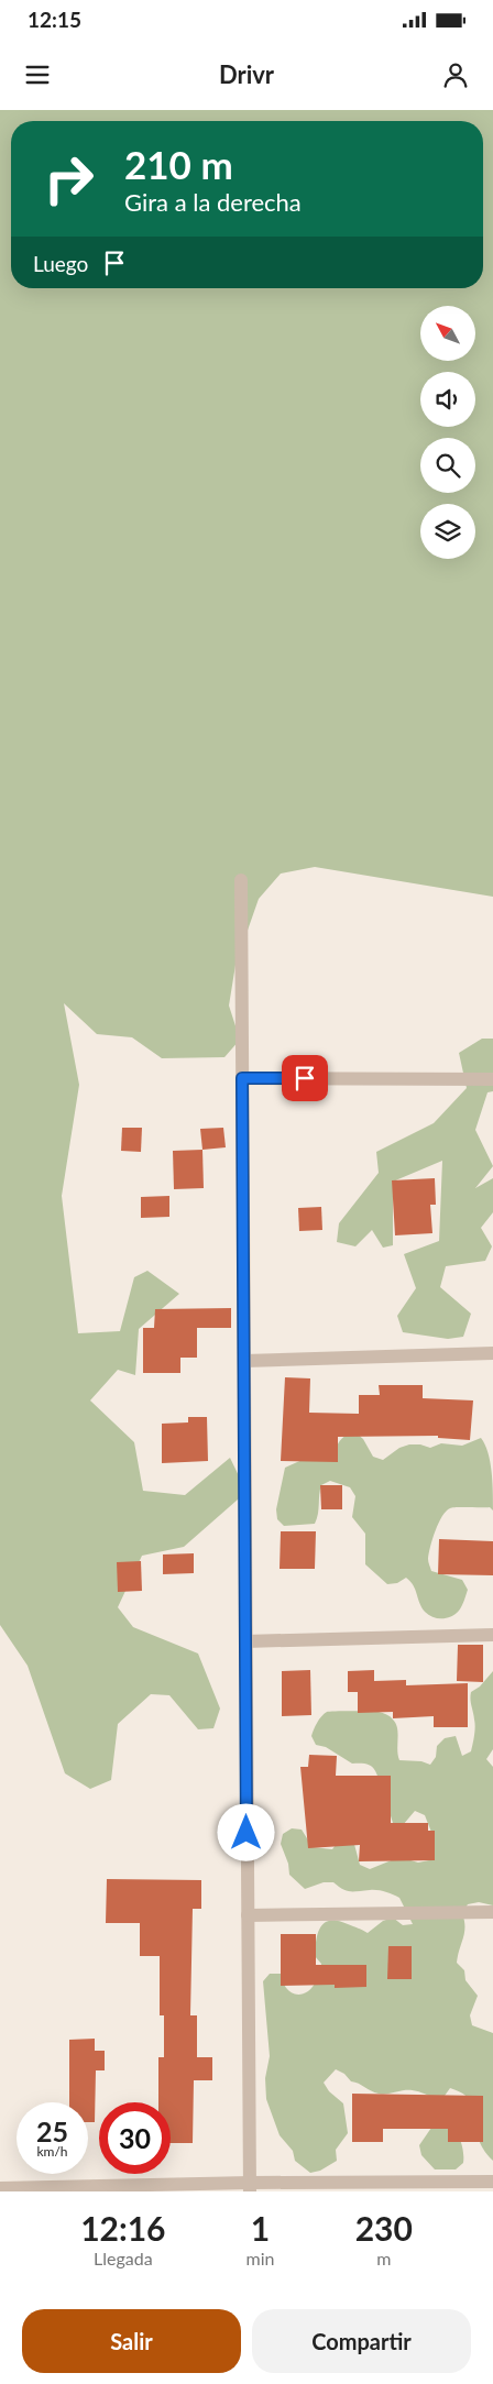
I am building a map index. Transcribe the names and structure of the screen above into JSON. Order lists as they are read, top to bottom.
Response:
{
  "north": "top left",
  "page": {
    "status": "12:15",
    "header": "Drivr",
    "turn": ["210 m", "Gira a la derecha"],
    "then": "Luego",
    "speed": "25 km/h",
    "limit": "30",
    "eta": [
      "12:16",
      "Llegada",
      "1",
      "min",
      "230",
      "m"
    ],
    "buttons": ["Salir", "Compartir"]
  }
}
